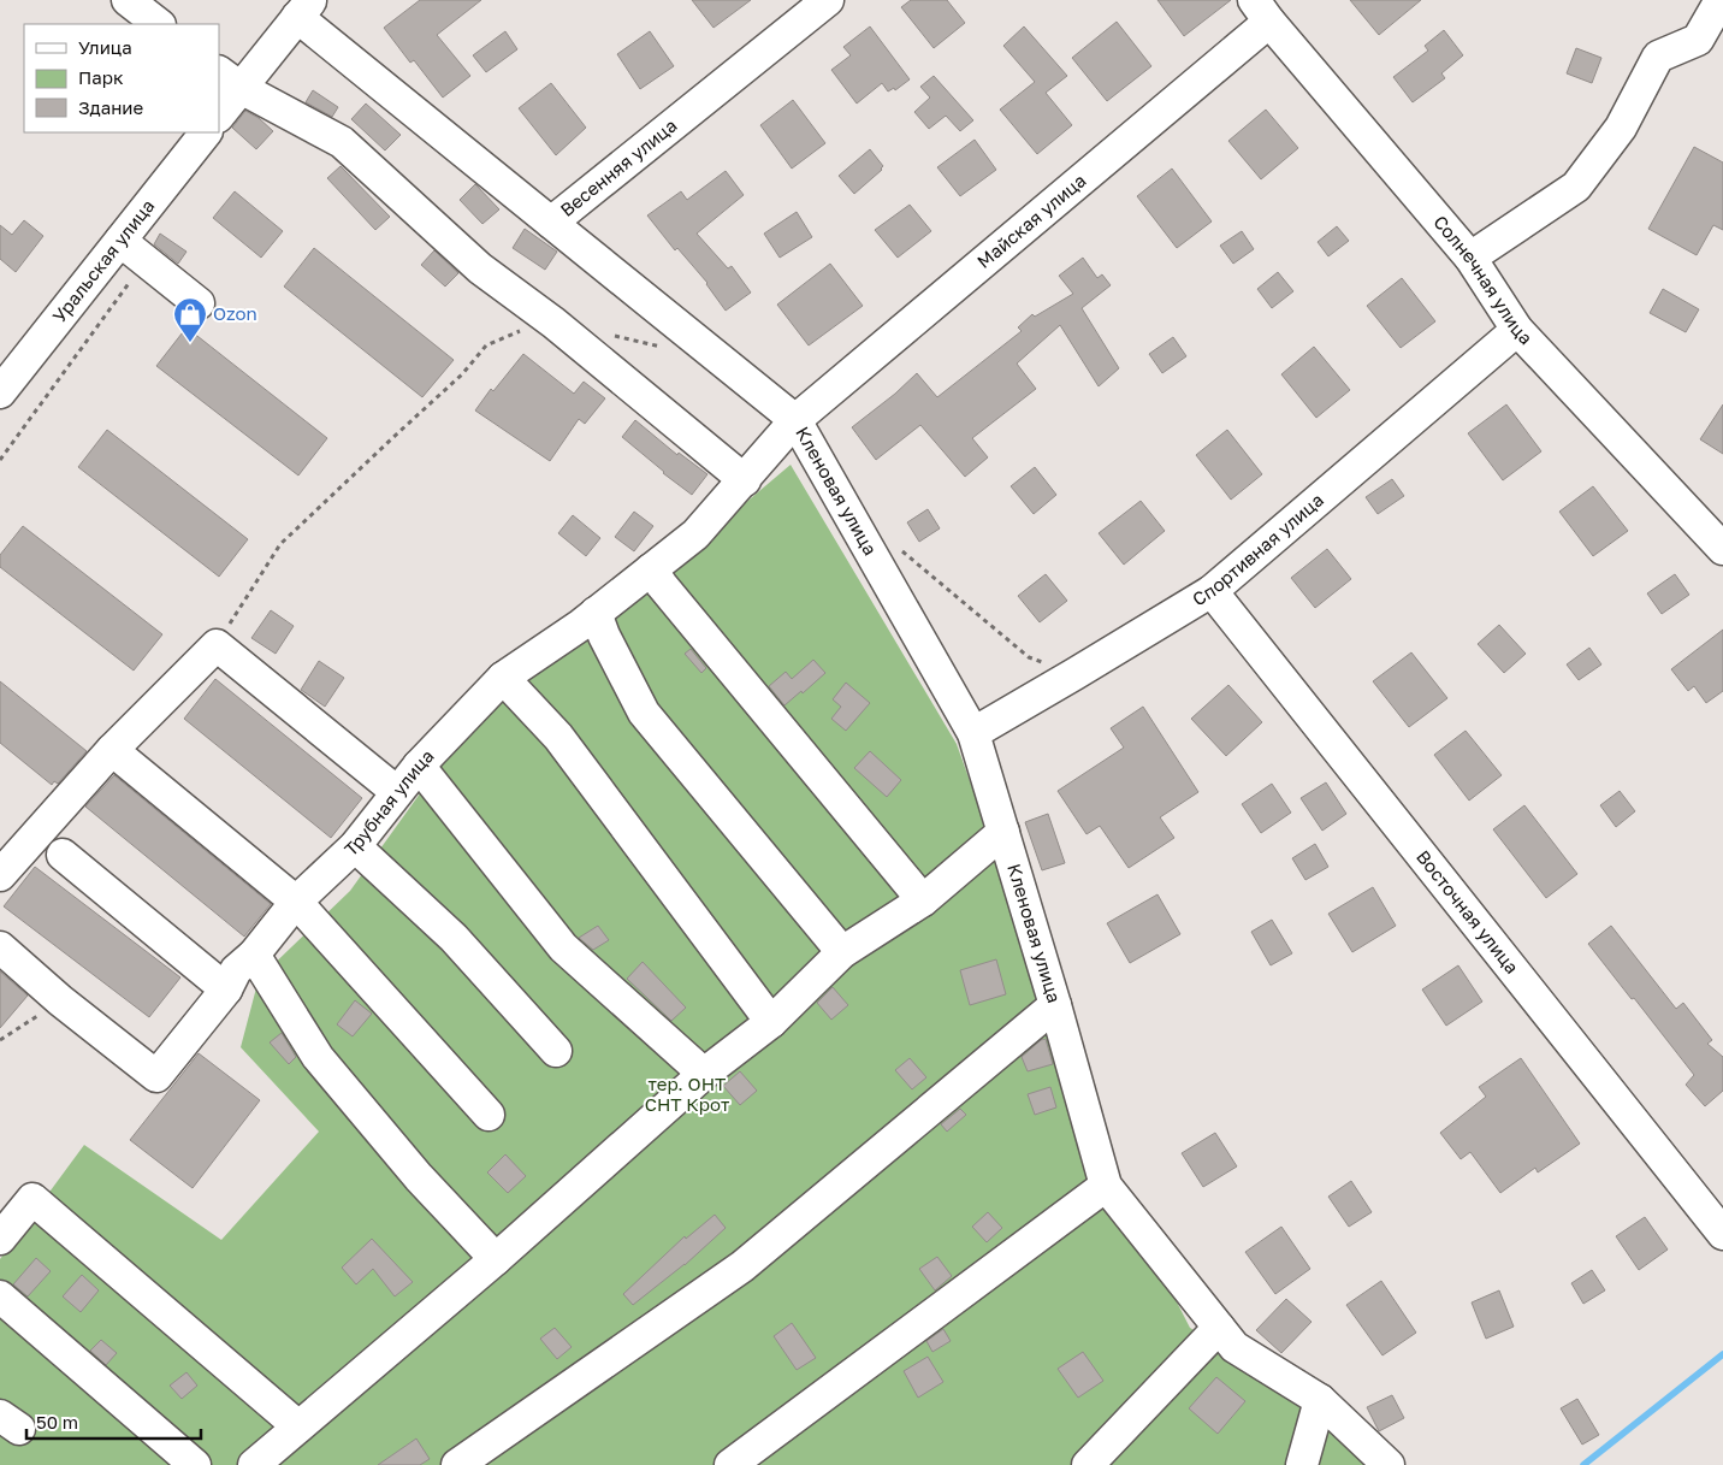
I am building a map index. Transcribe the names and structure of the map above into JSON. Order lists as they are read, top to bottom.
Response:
{
  "streets": {
    "street": [
      "Весенняя улица",
      "Майская улица",
      "Уральская улица",
      "Солнечная улица",
      "Кленовая улица",
      "Спортивная улица",
      "Трубная улица",
      "Восточная улица"
    ]
  },
  "crossings": [
    ["Майская улица", "Солнечная улица"],
    ["Майская улица", "Кленовая улица"],
    ["Майская улица", "Трубная улица"],
    ["Солнечная улица", "Спортивная улица"],
    ["Кленовая улица", "Спортивная улица"],
    ["Кленовая улица", "Трубная улица"],
    ["Спортивная улица", "Восточная улица"]
  ],
  "parks": ["тер. ОНТ СНТ Крот"],
  "places": {
    "shop": ["Ozon"]
  },
  "legend": ["Улица", "Парк", "Здание"],
  "scale_bar": "50 m"
}
